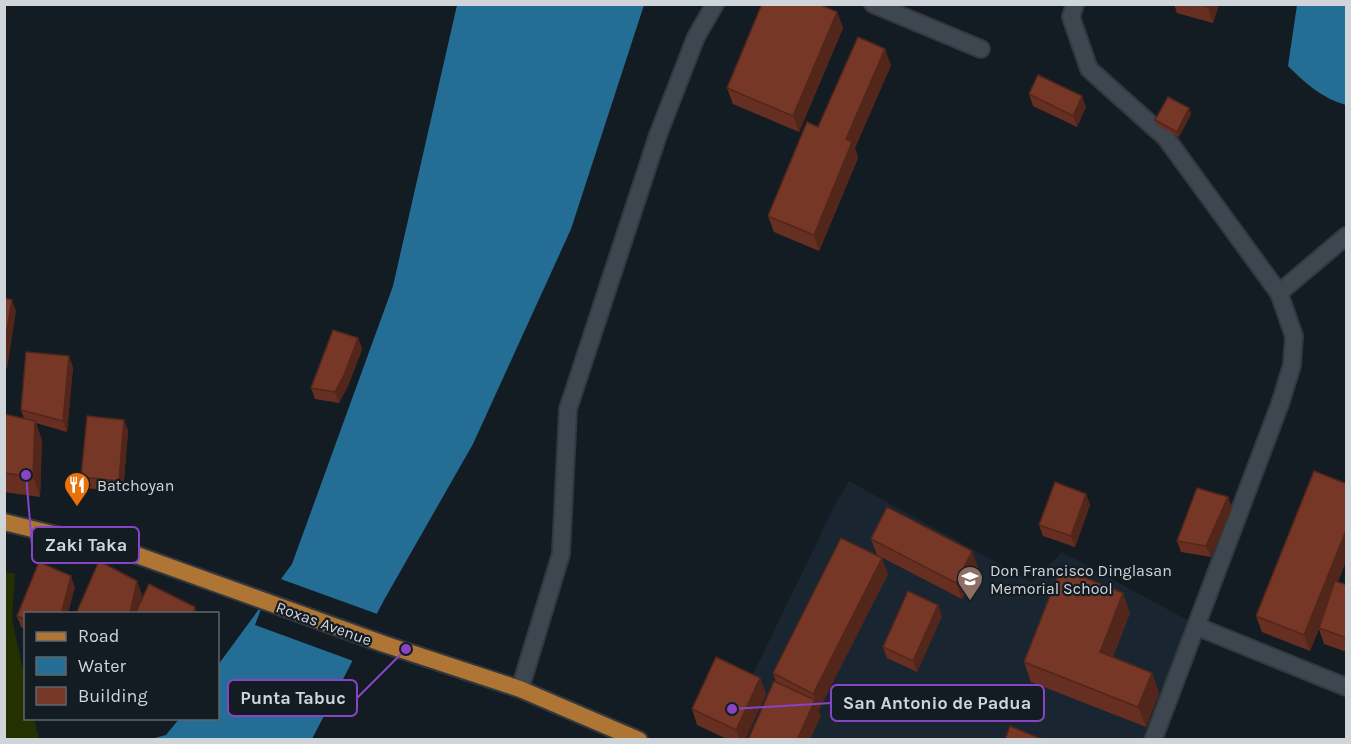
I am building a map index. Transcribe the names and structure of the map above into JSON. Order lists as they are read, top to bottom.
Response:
{
  "streets": {
    "main road": ["Roxas Avenue"]
  },
  "places": {
    "other": ["Zaki Taka", "Punta Tabuc", "San Antonio de Padua"],
    "restaurant": ["Batchoyan"],
    "school or university": ["Don Francisco Dinglasan Memorial School"]
  },
  "legend": ["Road", "Water", "Building"]
}
